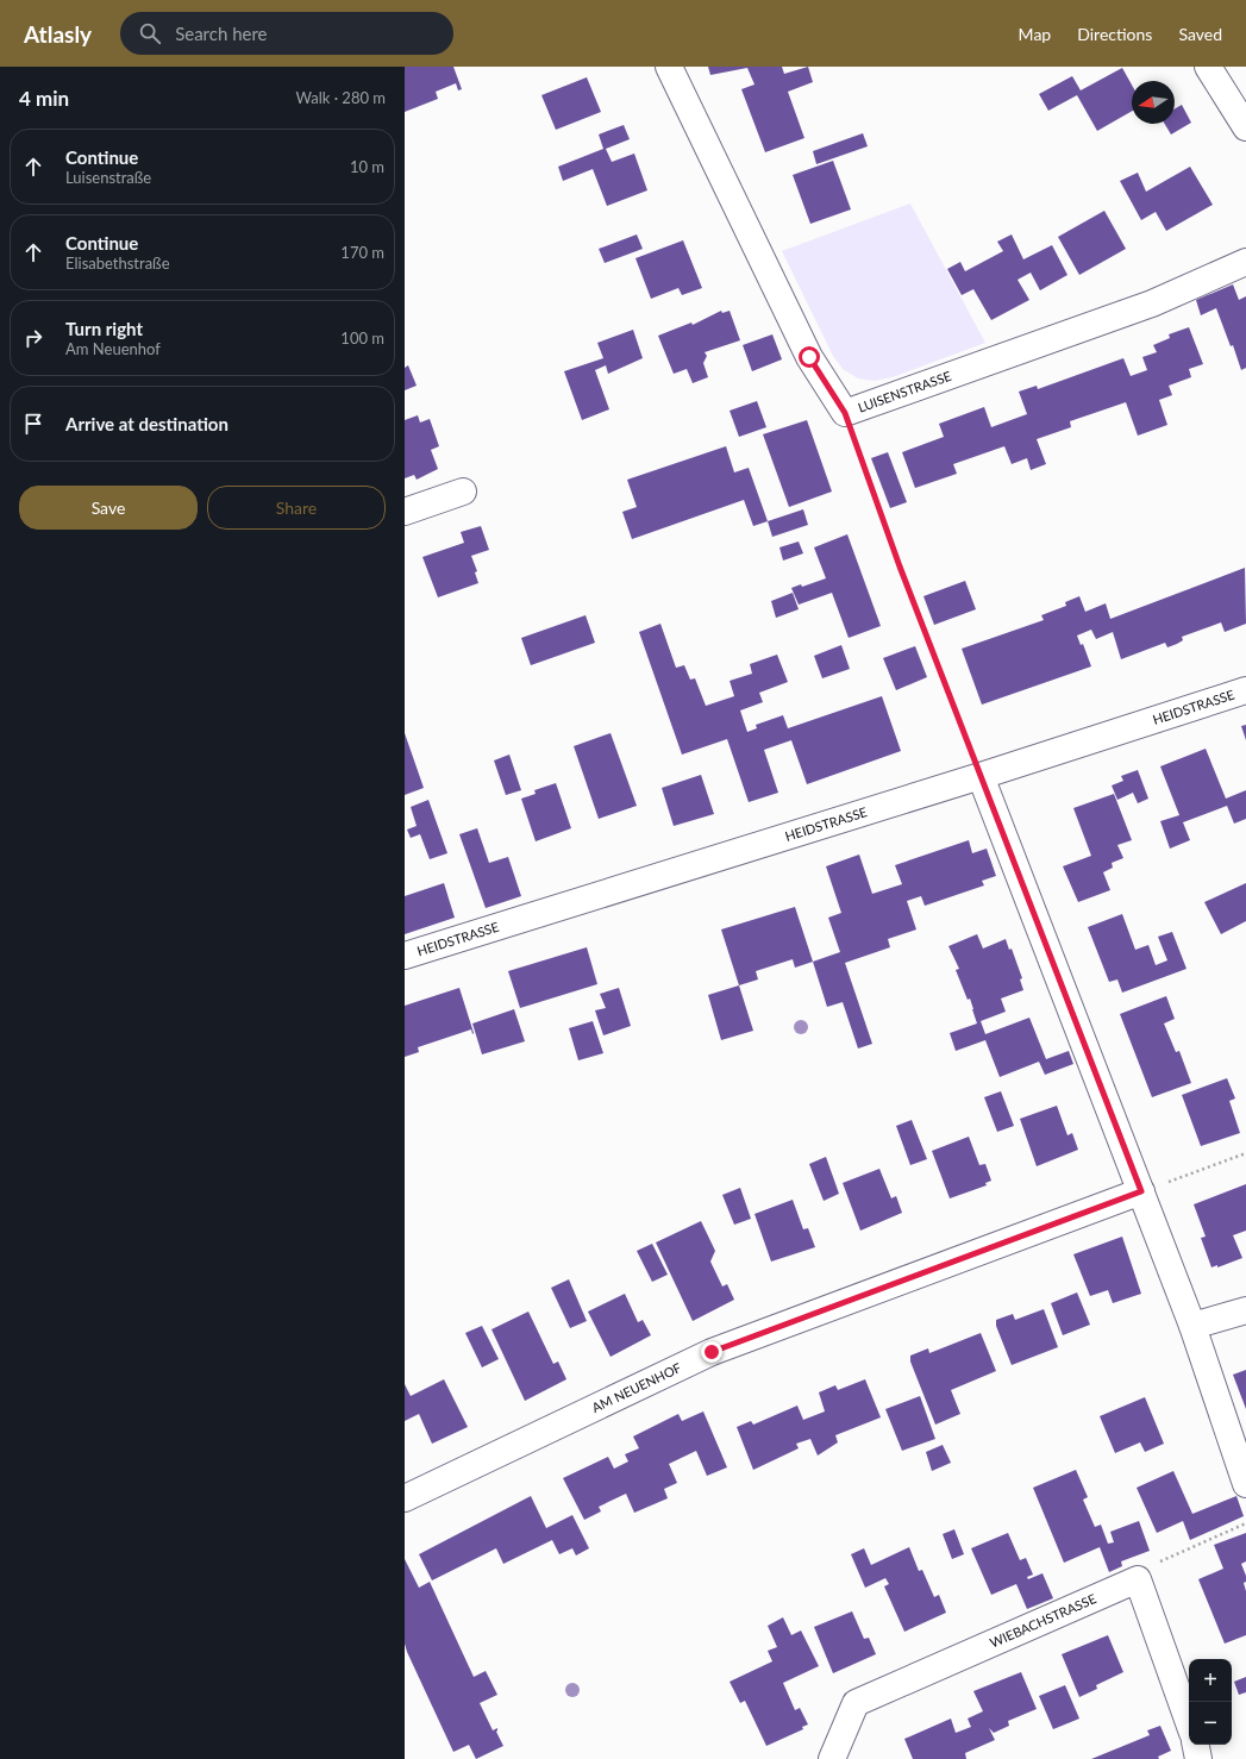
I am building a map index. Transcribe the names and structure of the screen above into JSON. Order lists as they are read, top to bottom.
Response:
{
  "streets": {
    "street": [
      "LUISENSTRASSE",
      "HEIDSTRASSE",
      "AM NEUENHOF",
      "WIEBACHSTRASSE"
    ]
  },
  "north": "left",
  "page": {
    "header": "Atlasly",
    "search": "Search here",
    "nav": ["Map", "Directions", "Saved"],
    "heading": ["4 min", "Walk · 280 m"],
    "list": [
      ["Continue", "Luisenstraße", "10 m"],
      ["Continue", "Elisabethstraße", "170 m"],
      ["Turn right", "Am Neuenhof", "100 m"],
      "Arrive at destination"
    ],
    "buttons": ["Save", "Share"],
    "map_buttons": ["+", "−"]
  }
}
